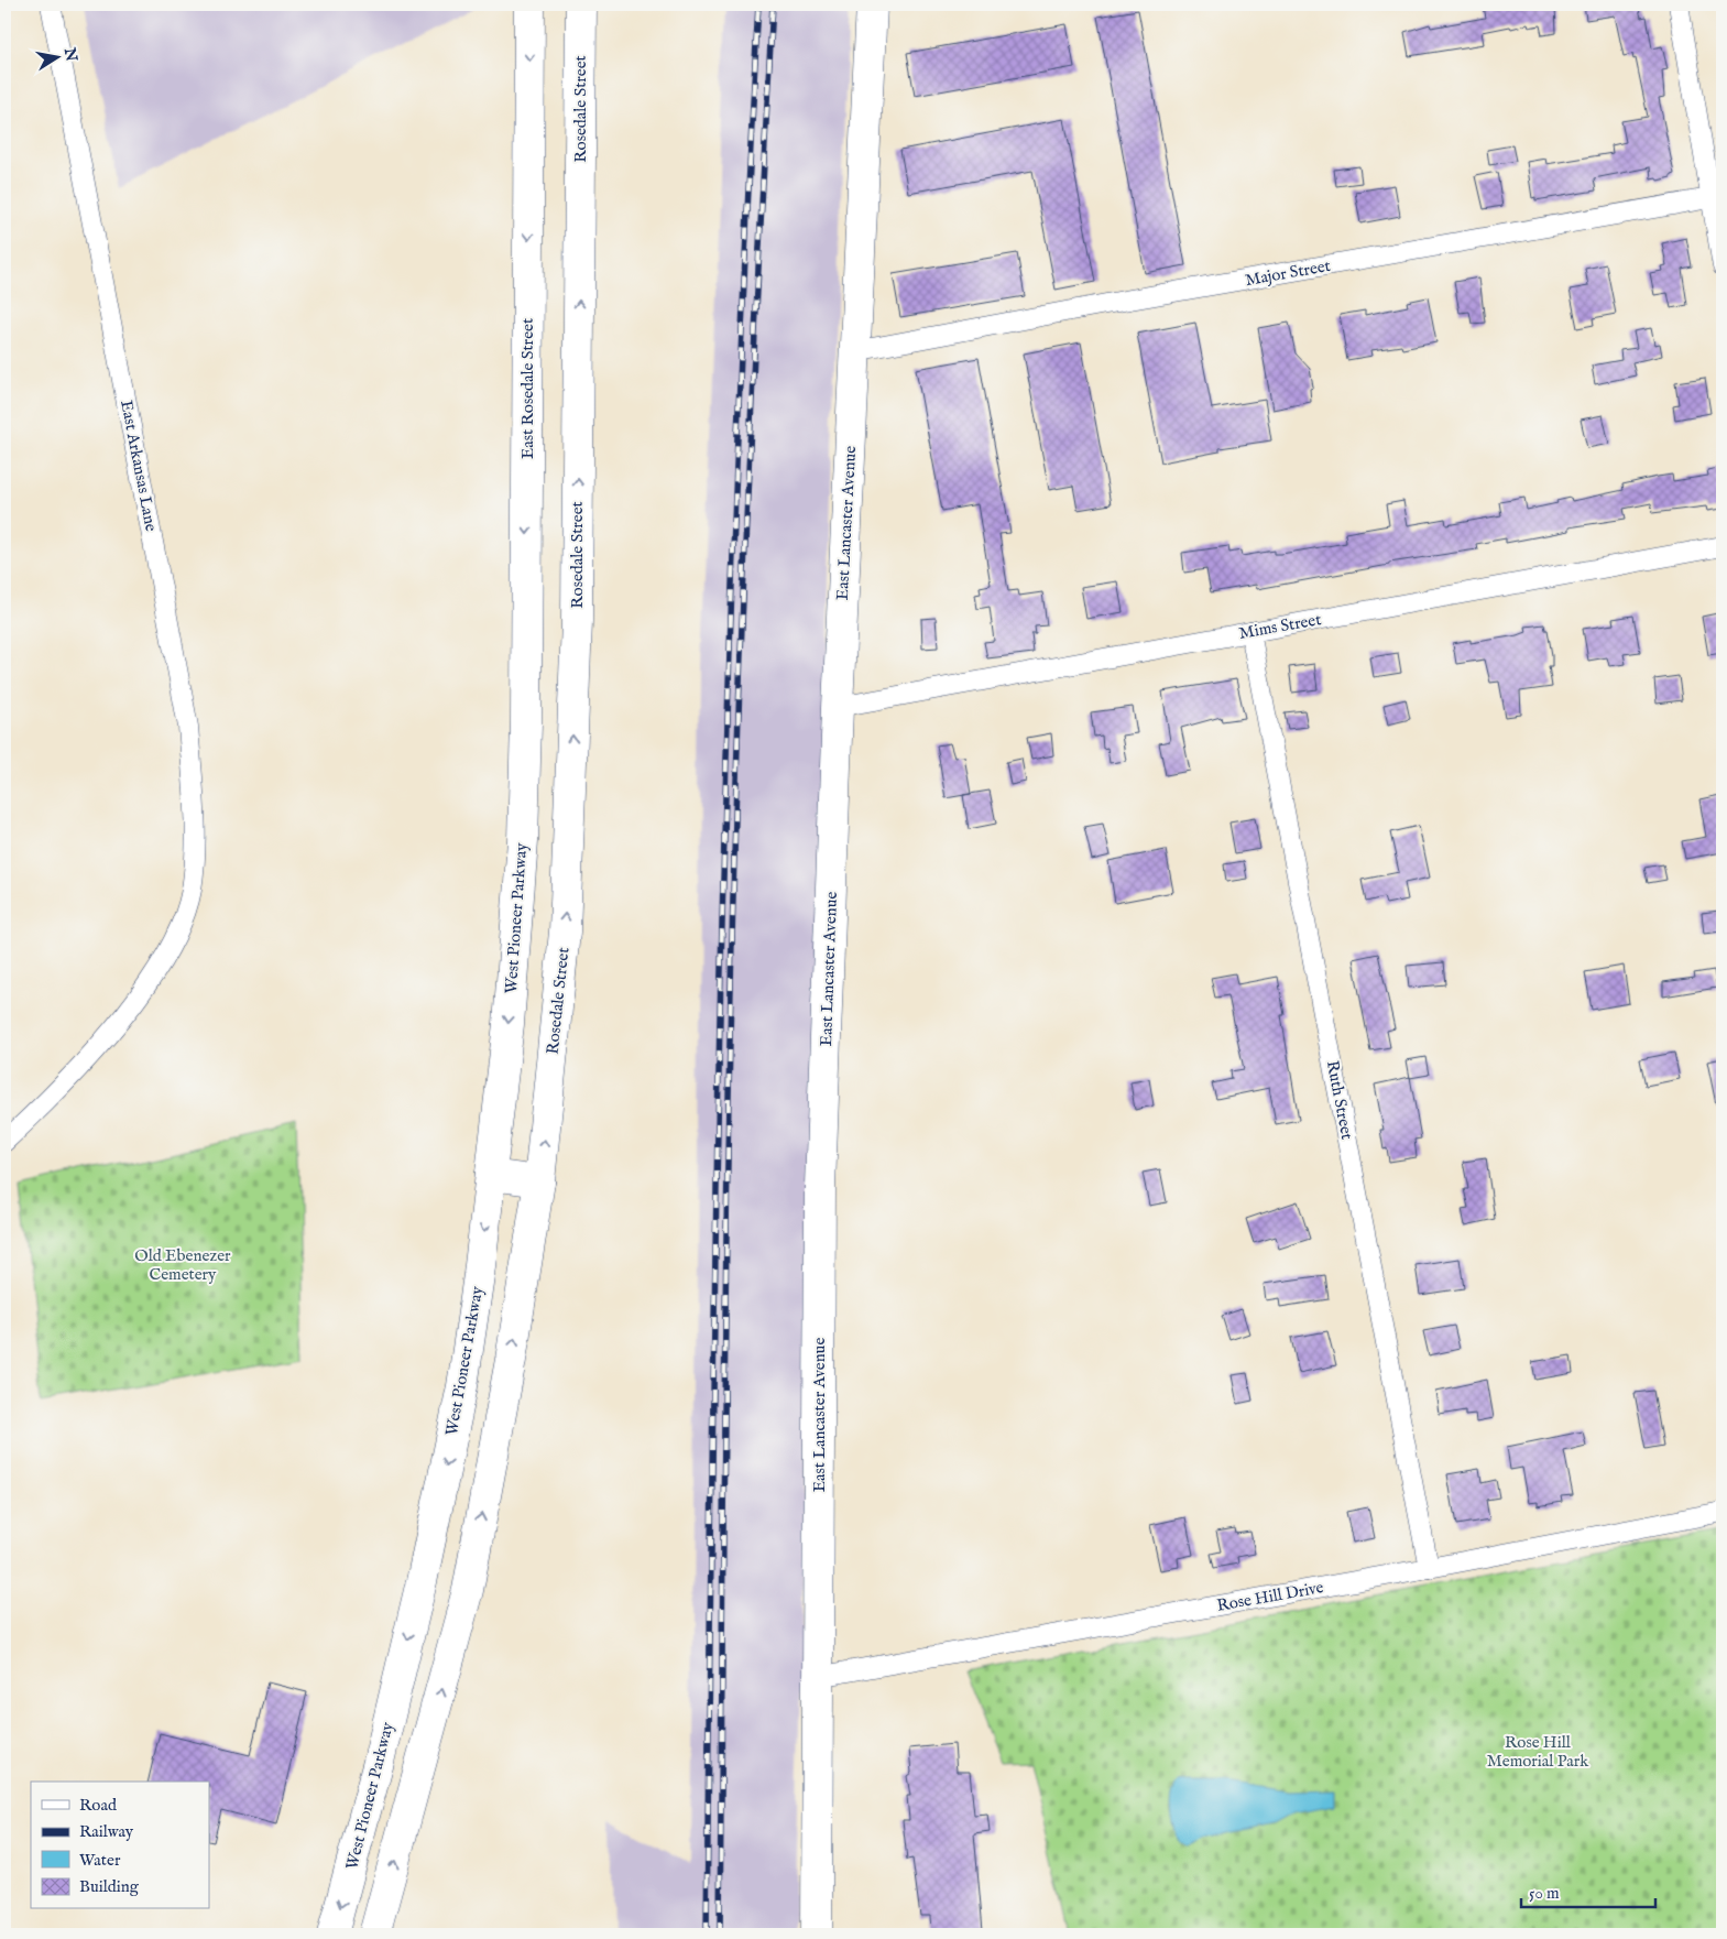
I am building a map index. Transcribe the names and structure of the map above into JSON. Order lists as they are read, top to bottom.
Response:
{
  "streets": {
    "main road": [
      "Rosedale Street",
      "East Rosedale Street",
      "East Lancaster Avenue",
      "West Pioneer Parkway"
    ],
    "street": [
      "Major Street",
      "East Arkansas Lane",
      "Mims Street",
      "Ruth Street",
      "Rose Hill Drive"
    ]
  },
  "crossings": [
    ["Major Street", "East Lancaster Avenue"],
    ["East Rosedale Street", "West Pioneer Parkway"],
    ["East Lancaster Avenue", "Mims Street"],
    ["East Lancaster Avenue", "Rose Hill Drive"],
    ["Mims Street", "Ruth Street"],
    ["Ruth Street", "Rose Hill Drive"]
  ],
  "one_way": ["Rosedale Street", "East Rosedale Street"],
  "parks": ["Old Ebenezer Cemetery", "Rose Hill Memorial Park"],
  "legend": [
    "Road",
    "Railway",
    "Water",
    "Building"
  ],
  "scale_bar": "50 m",
  "north": "right"
}
